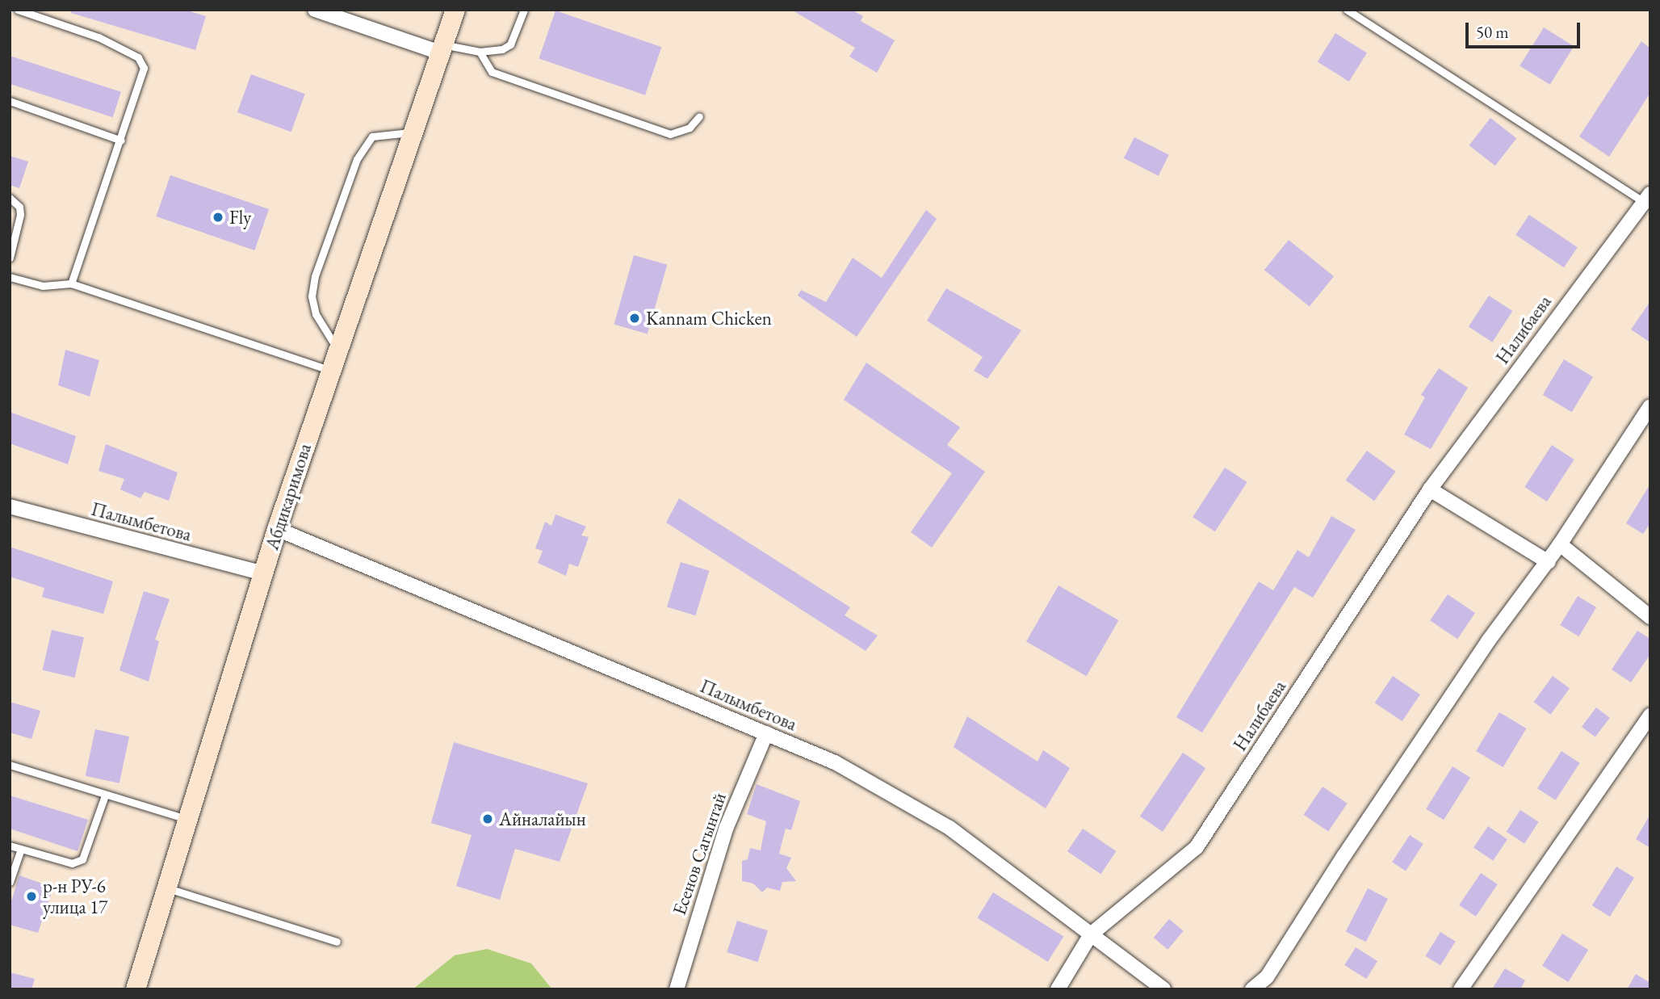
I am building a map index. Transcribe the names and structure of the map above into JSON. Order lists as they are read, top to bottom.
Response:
{
  "streets": {
    "main road": ["Абдикаримова"],
    "street": ["Налибаева", "Палымбетова", "Есенов Сагынтай"]
  },
  "crossings": [
    ["Налибаева", "Палымбетова"],
    ["Абдикаримова", "Палымбетова"],
    ["Палымбетова", "Есенов Сагынтай"]
  ],
  "places": [
    "Fly",
    "Kannam Chicken",
    "Айналайын",
    "р-н РУ-6 улица 17"
  ],
  "scale_bar": "50 m"
}
